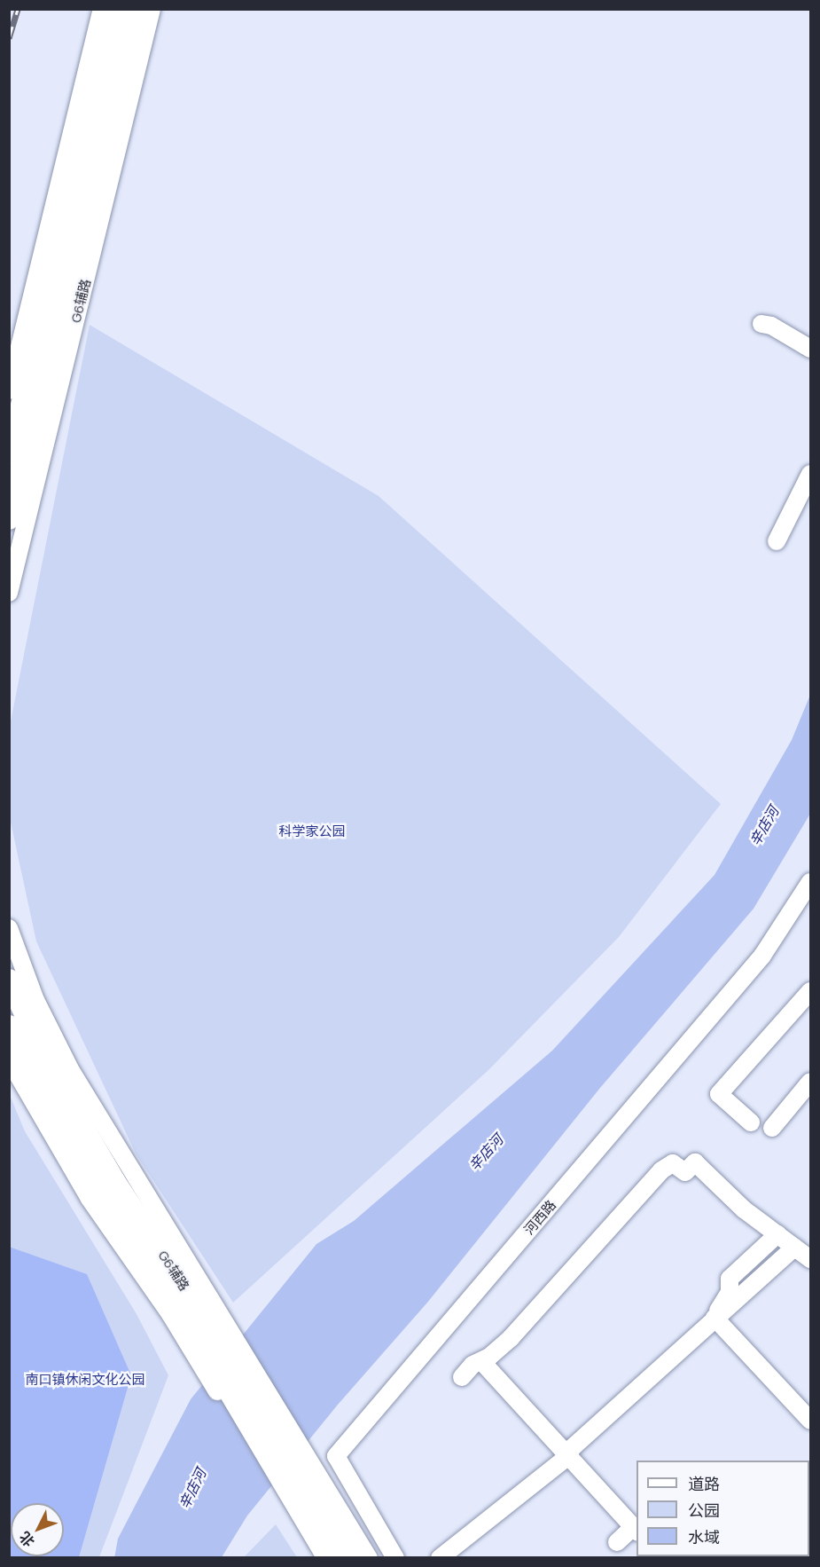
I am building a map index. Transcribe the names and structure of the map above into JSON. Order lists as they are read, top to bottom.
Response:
{
  "streets": {
    "main road": ["G6辅路"],
    "street": ["河西路"]
  },
  "water": ["辛店河"],
  "parks": ["科学家公园", "南口镇休闲文化公园"],
  "legend": ["道路", "公园", "水域"],
  "north": "bottom left"
}
